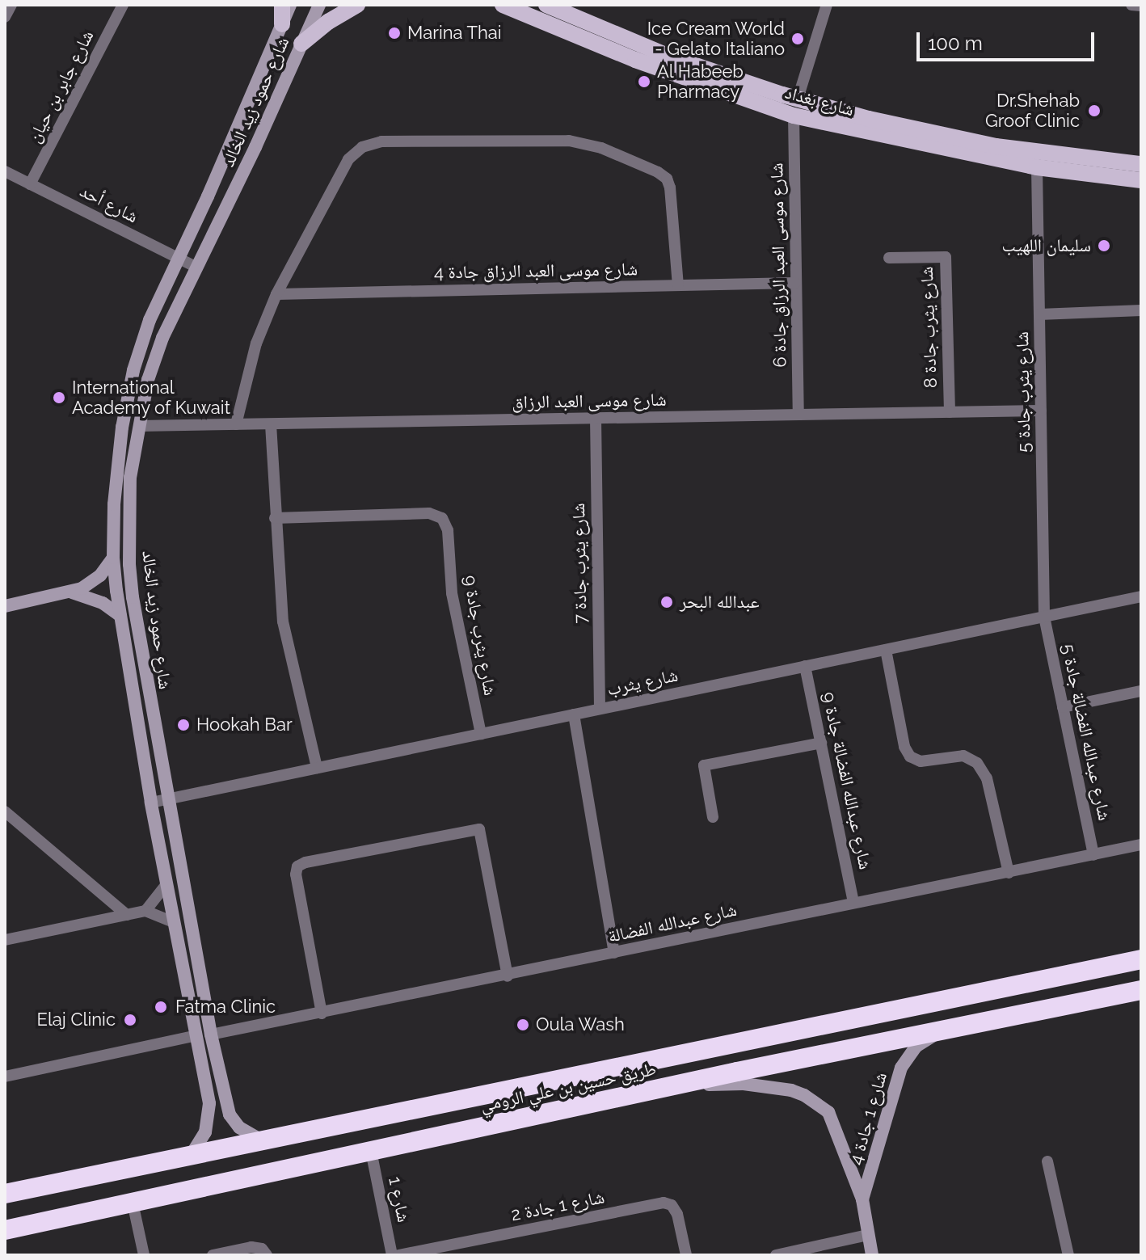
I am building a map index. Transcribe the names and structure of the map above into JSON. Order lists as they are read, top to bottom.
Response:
{
  "streets": {
    "highway": ["طريق حسين بن علي الرومي"],
    "main road": ["شارع بغداد", "شارع حمود زيد الخالد", "شارع 1 جادة 4"],
    "street": [
      "شارع جابر بن حيان",
      "شارع أحد",
      "شارع موسى العبد الرزاق جادة 6",
      "شارع موسى العبد الرزاق جادة 4",
      "شارع يثرب جادة 8",
      "شارع يثرب جادة 5",
      "شارع موسى العبد الرزاق",
      "شارع يثرب جادة 7",
      "شارع يثرب جادة 9",
      "شارع يثرب",
      "شارع عبدالله الفضالة جادة 5",
      "شارع عبدالله الفضالة جادة 9",
      "شارع عبدالله الفضالة",
      "شارع 1",
      "شارع 1 جادة 2"
    ]
  },
  "crossings": [
    ["شارع جابر بن حيان", "شارع أحد"],
    ["شارع بغداد", "شارع موسى العبد الرزاق جادة 6"],
    ["شارع بغداد", "شارع يثرب جادة 5"],
    ["شارع حمود زيد الخالد", "شارع أحد"],
    ["شارع حمود زيد الخالد", "شارع موسى العبد الرزاق"],
    ["شارع حمود زيد الخالد", "شارع يثرب"],
    ["شارع حمود زيد الخالد", "شارع عبدالله الفضالة"],
    ["شارع حمود زيد الخالد", "طريق حسين بن علي الرومي"],
    ["شارع موسى العبد الرزاق جادة 6", "شارع موسى العبد الرزاق جادة 4"],
    ["شارع موسى العبد الرزاق جادة 6", "شارع موسى العبد الرزاق"],
    ["شارع يثرب جادة 8", "شارع موسى العبد الرزاق"],
    ["شارع يثرب جادة 5", "شارع موسى العبد الرزاق"],
    ["شارع يثرب جادة 5", "شارع يثرب"],
    ["شارع يثرب جادة 5", "شارع عبدالله الفضالة جادة 5"],
    ["شارع موسى العبد الرزاق", "شارع يثرب جادة 7"],
    ["شارع يثرب جادة 7", "شارع يثرب"],
    ["شارع يثرب جادة 9", "شارع يثرب"],
    ["شارع يثرب", "شارع عبدالله الفضالة جادة 5"],
    ["شارع يثرب", "شارع عبدالله الفضالة جادة 9"],
    ["شارع عبدالله الفضالة جادة 5", "شارع عبدالله الفضالة"],
    ["شارع عبدالله الفضالة جادة 9", "شارع عبدالله الفضالة"],
    ["طريق حسين بن علي الرومي", "شارع 1 جادة 4"],
    ["طريق حسين بن علي الرومي", "شارع 1"]
  ],
  "places": [
    "Marina Thai",
    "Ice Cream World - Gelato Italiano",
    "Al Habeeb Pharmacy",
    "Dr.Shehab Groof Clinic",
    "سليمان اللهيب",
    "International Academy of Kuwait",
    "عبدالله البحر",
    "Hookah Bar",
    "Fatma Clinic",
    "Elaj Clinic",
    "Oula Wash"
  ],
  "scale_bar": "100 m"
}
